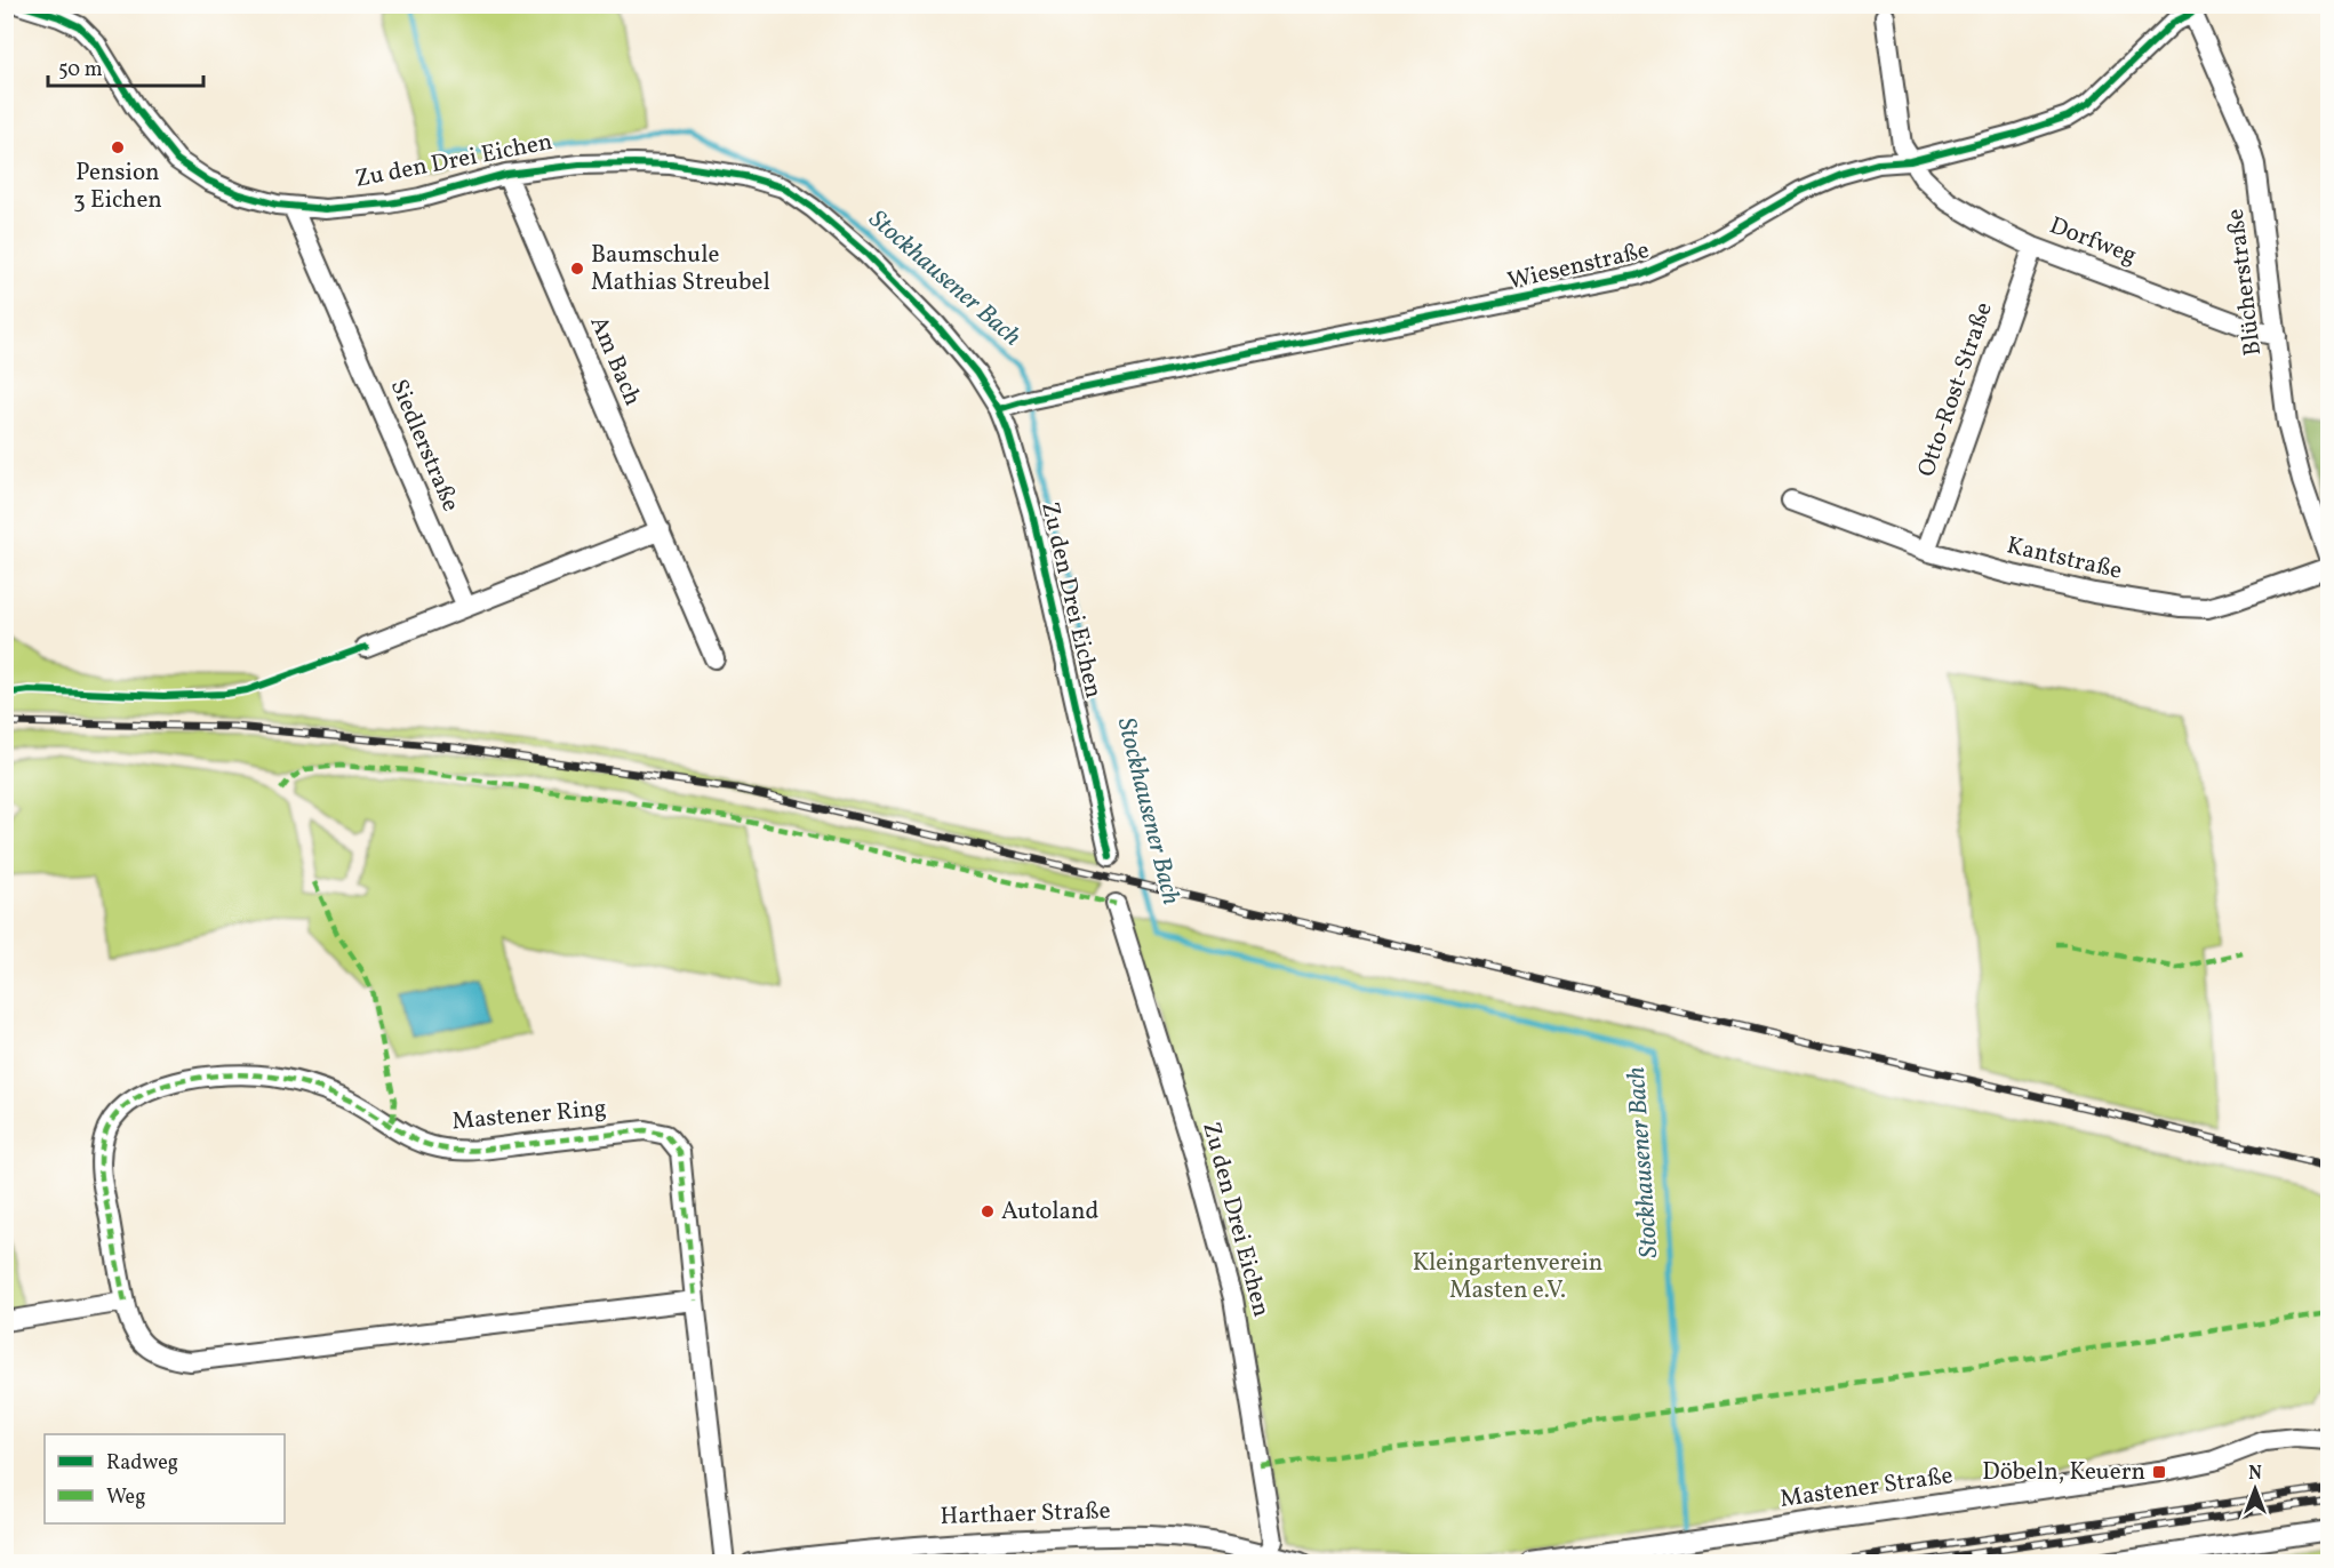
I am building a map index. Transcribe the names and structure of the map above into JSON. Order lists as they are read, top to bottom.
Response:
{
  "streets": {
    "street": [
      "Zu den Drei Eichen",
      "Dorfweg",
      "Wiesenstraße",
      "Blücherstraße",
      "Am Bach",
      "Otto-Rost-Straße",
      "Siedlerstraße",
      "Kantstraße",
      "Mastener Ring",
      "Mastener Straße",
      "Harthaer Straße"
    ]
  },
  "crossings": [
    ["Zu den Drei Eichen", "Wiesenstraße"],
    ["Zu den Drei Eichen", "Am Bach"],
    ["Zu den Drei Eichen", "Siedlerstraße"],
    ["Zu den Drei Eichen", "Harthaer Straße"],
    ["Dorfweg", "Wiesenstraße"],
    ["Dorfweg", "Blücherstraße"],
    ["Dorfweg", "Otto-Rost-Straße"],
    ["Wiesenstraße", "Blücherstraße"],
    ["Otto-Rost-Straße", "Kantstraße"]
  ],
  "water": ["Stockhausener Bach"],
  "parks": ["Kleingartenverein Masten e.V."],
  "places": {
    "other": ["Pension 3 Eichen", "Baumschule Mathias Streubel", "Autoland"],
    "transit": ["Döbeln, Keuern"]
  },
  "legend": ["Radweg", "Weg"],
  "scale_bar": "50 m",
  "north": "top"
}
